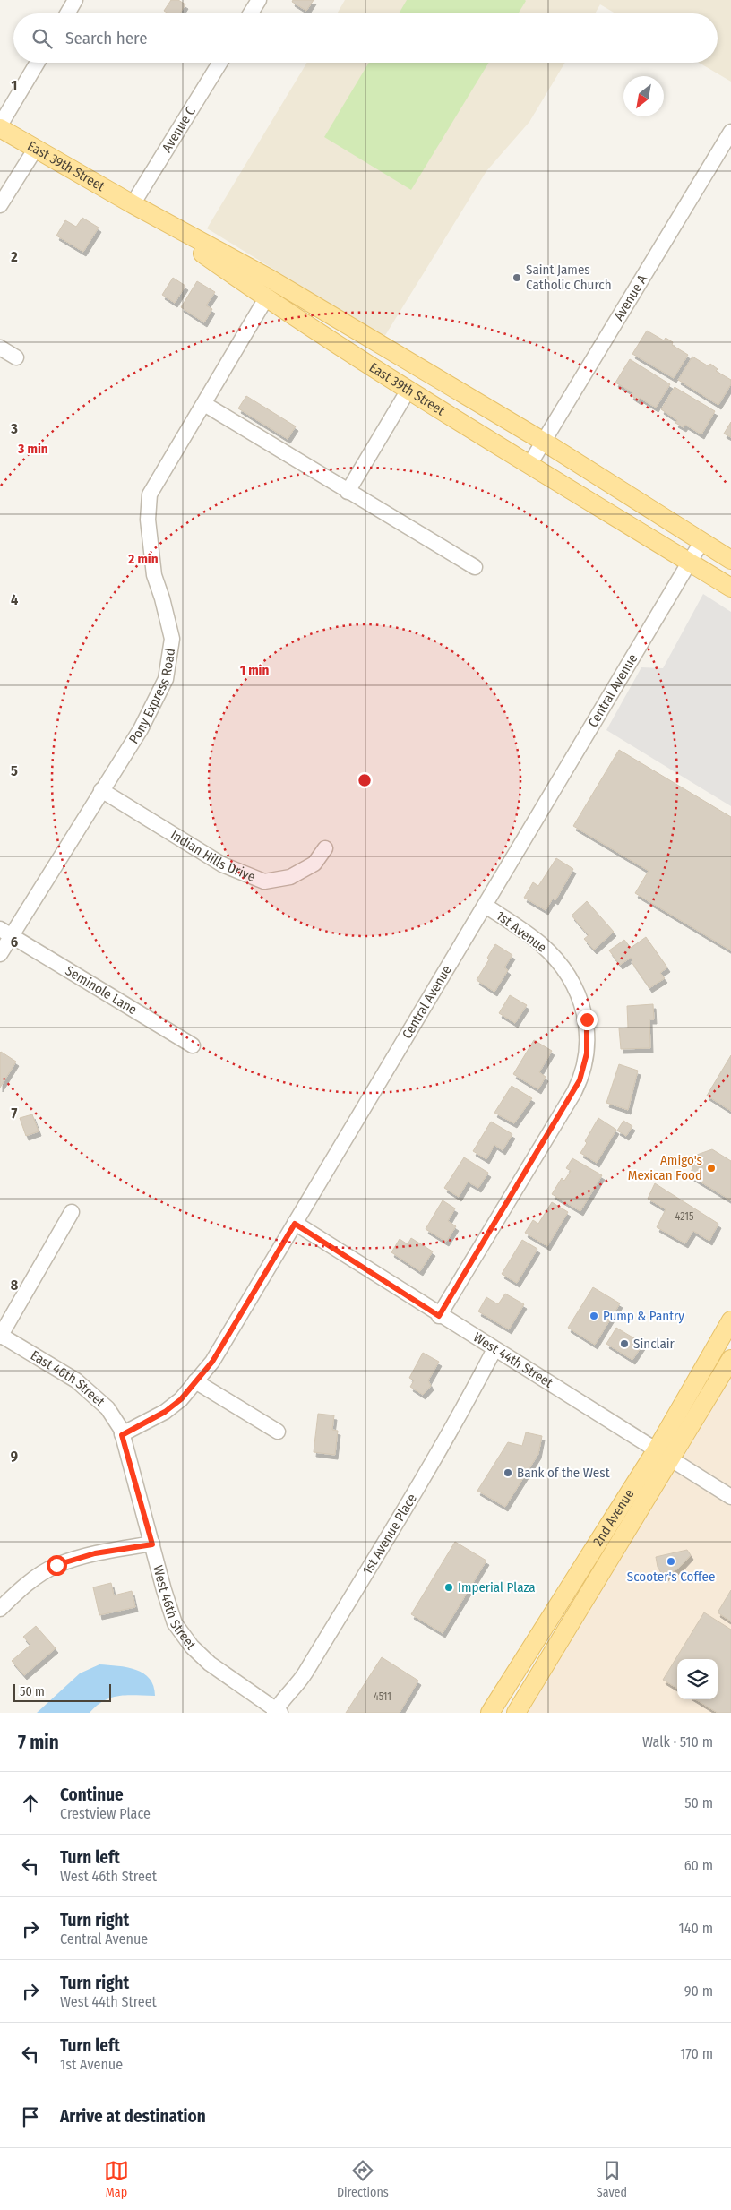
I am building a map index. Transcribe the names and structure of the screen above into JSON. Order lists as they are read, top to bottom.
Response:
{
  "streets": {
    "main road": ["East 39th Street", "2nd Avenue"],
    "street": [
      "Avenue C",
      "Avenue A",
      "Central Avenue",
      "Pony Express Road",
      "Indian Hills Drive",
      "1st Avenue",
      "Seminole Lane",
      "West 44th Street",
      "East 46th Street",
      "1st Avenue Place",
      "West 46th Street"
    ]
  },
  "crossings": [
    ["Avenue C", "East 39th Street"],
    ["East 39th Street", "Avenue A"],
    ["East 39th Street", "Central Avenue"],
    ["East 39th Street", "Pony Express Road"],
    ["Central Avenue", "1st Avenue"],
    ["Central Avenue", "West 44th Street"],
    ["Central Avenue", "East 46th Street"],
    ["Central Avenue", "West 46th Street"],
    ["Pony Express Road", "Indian Hills Drive"],
    ["Pony Express Road", "Seminole Lane"],
    ["1st Avenue", "West 44th Street"],
    ["West 44th Street", "2nd Avenue"],
    ["West 44th Street", "1st Avenue Place"],
    ["East 46th Street", "West 46th Street"],
    ["1st Avenue Place", "West 46th Street"]
  ],
  "places": [
    "Saint James Catholic Church",
    "Amigo's Mexican Food",
    "Pump & Pantry",
    "Sinclair",
    "Bank of the West",
    "Scooter's Coffee",
    "Imperial Plaza"
  ],
  "house_numbers": ["4215", "4511"],
  "scale_bar": "50 m",
  "north": "bottom left",
  "page": {
    "search": "Search here",
    "scale": "50 m",
    "heading": ["7 min", "Walk · 510 m"],
    "list": [
      ["Continue", "Crestview Place", "50 m"],
      ["Turn left", "West 46th Street", "60 m"],
      ["Turn right", "Central Avenue", "140 m"],
      ["Turn right", "West 44th Street", "90 m"],
      ["Turn left", "1st Avenue", "170 m"],
      "Arrive at destination"
    ],
    "nav": ["Map", "Directions", "Saved"]
  },
  "grid": {
    "rows": [
      "1",
      "2",
      "3",
      "4",
      "5",
      "6",
      "7",
      "8",
      "9"
    ]
  },
  "rings": ["3 min", "2 min", "1 min"]
}
